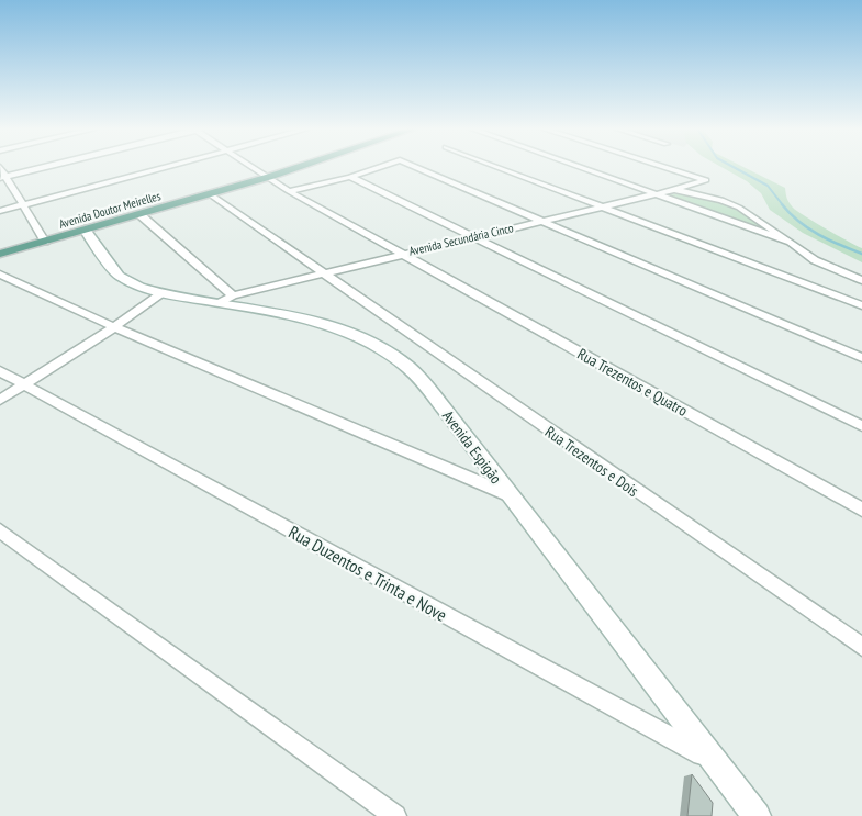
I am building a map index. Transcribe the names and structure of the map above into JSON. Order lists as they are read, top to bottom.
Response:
{
  "streets": {
    "main road": ["Avenida Doutor Meirelles"],
    "street": [
      "Avenida Secundária Cinco",
      "Rua Trezentos e Quatro",
      "Avenida Espigão",
      "Rua Trezentos e Dois",
      "Rua Duzentos e Trinta e Nove"
    ]
  },
  "crossings": [
    ["Avenida Doutor Meirelles", "Rua Trezentos e Quatro"],
    ["Avenida Doutor Meirelles", "Avenida Espigão"],
    ["Avenida Doutor Meirelles", "Rua Trezentos e Dois"],
    ["Avenida Secundária Cinco", "Rua Trezentos e Quatro"],
    ["Avenida Secundária Cinco", "Avenida Espigão"],
    ["Avenida Secundária Cinco", "Rua Trezentos e Dois"],
    ["Avenida Espigão", "Rua Duzentos e Trinta e Nove"]
  ]
}
